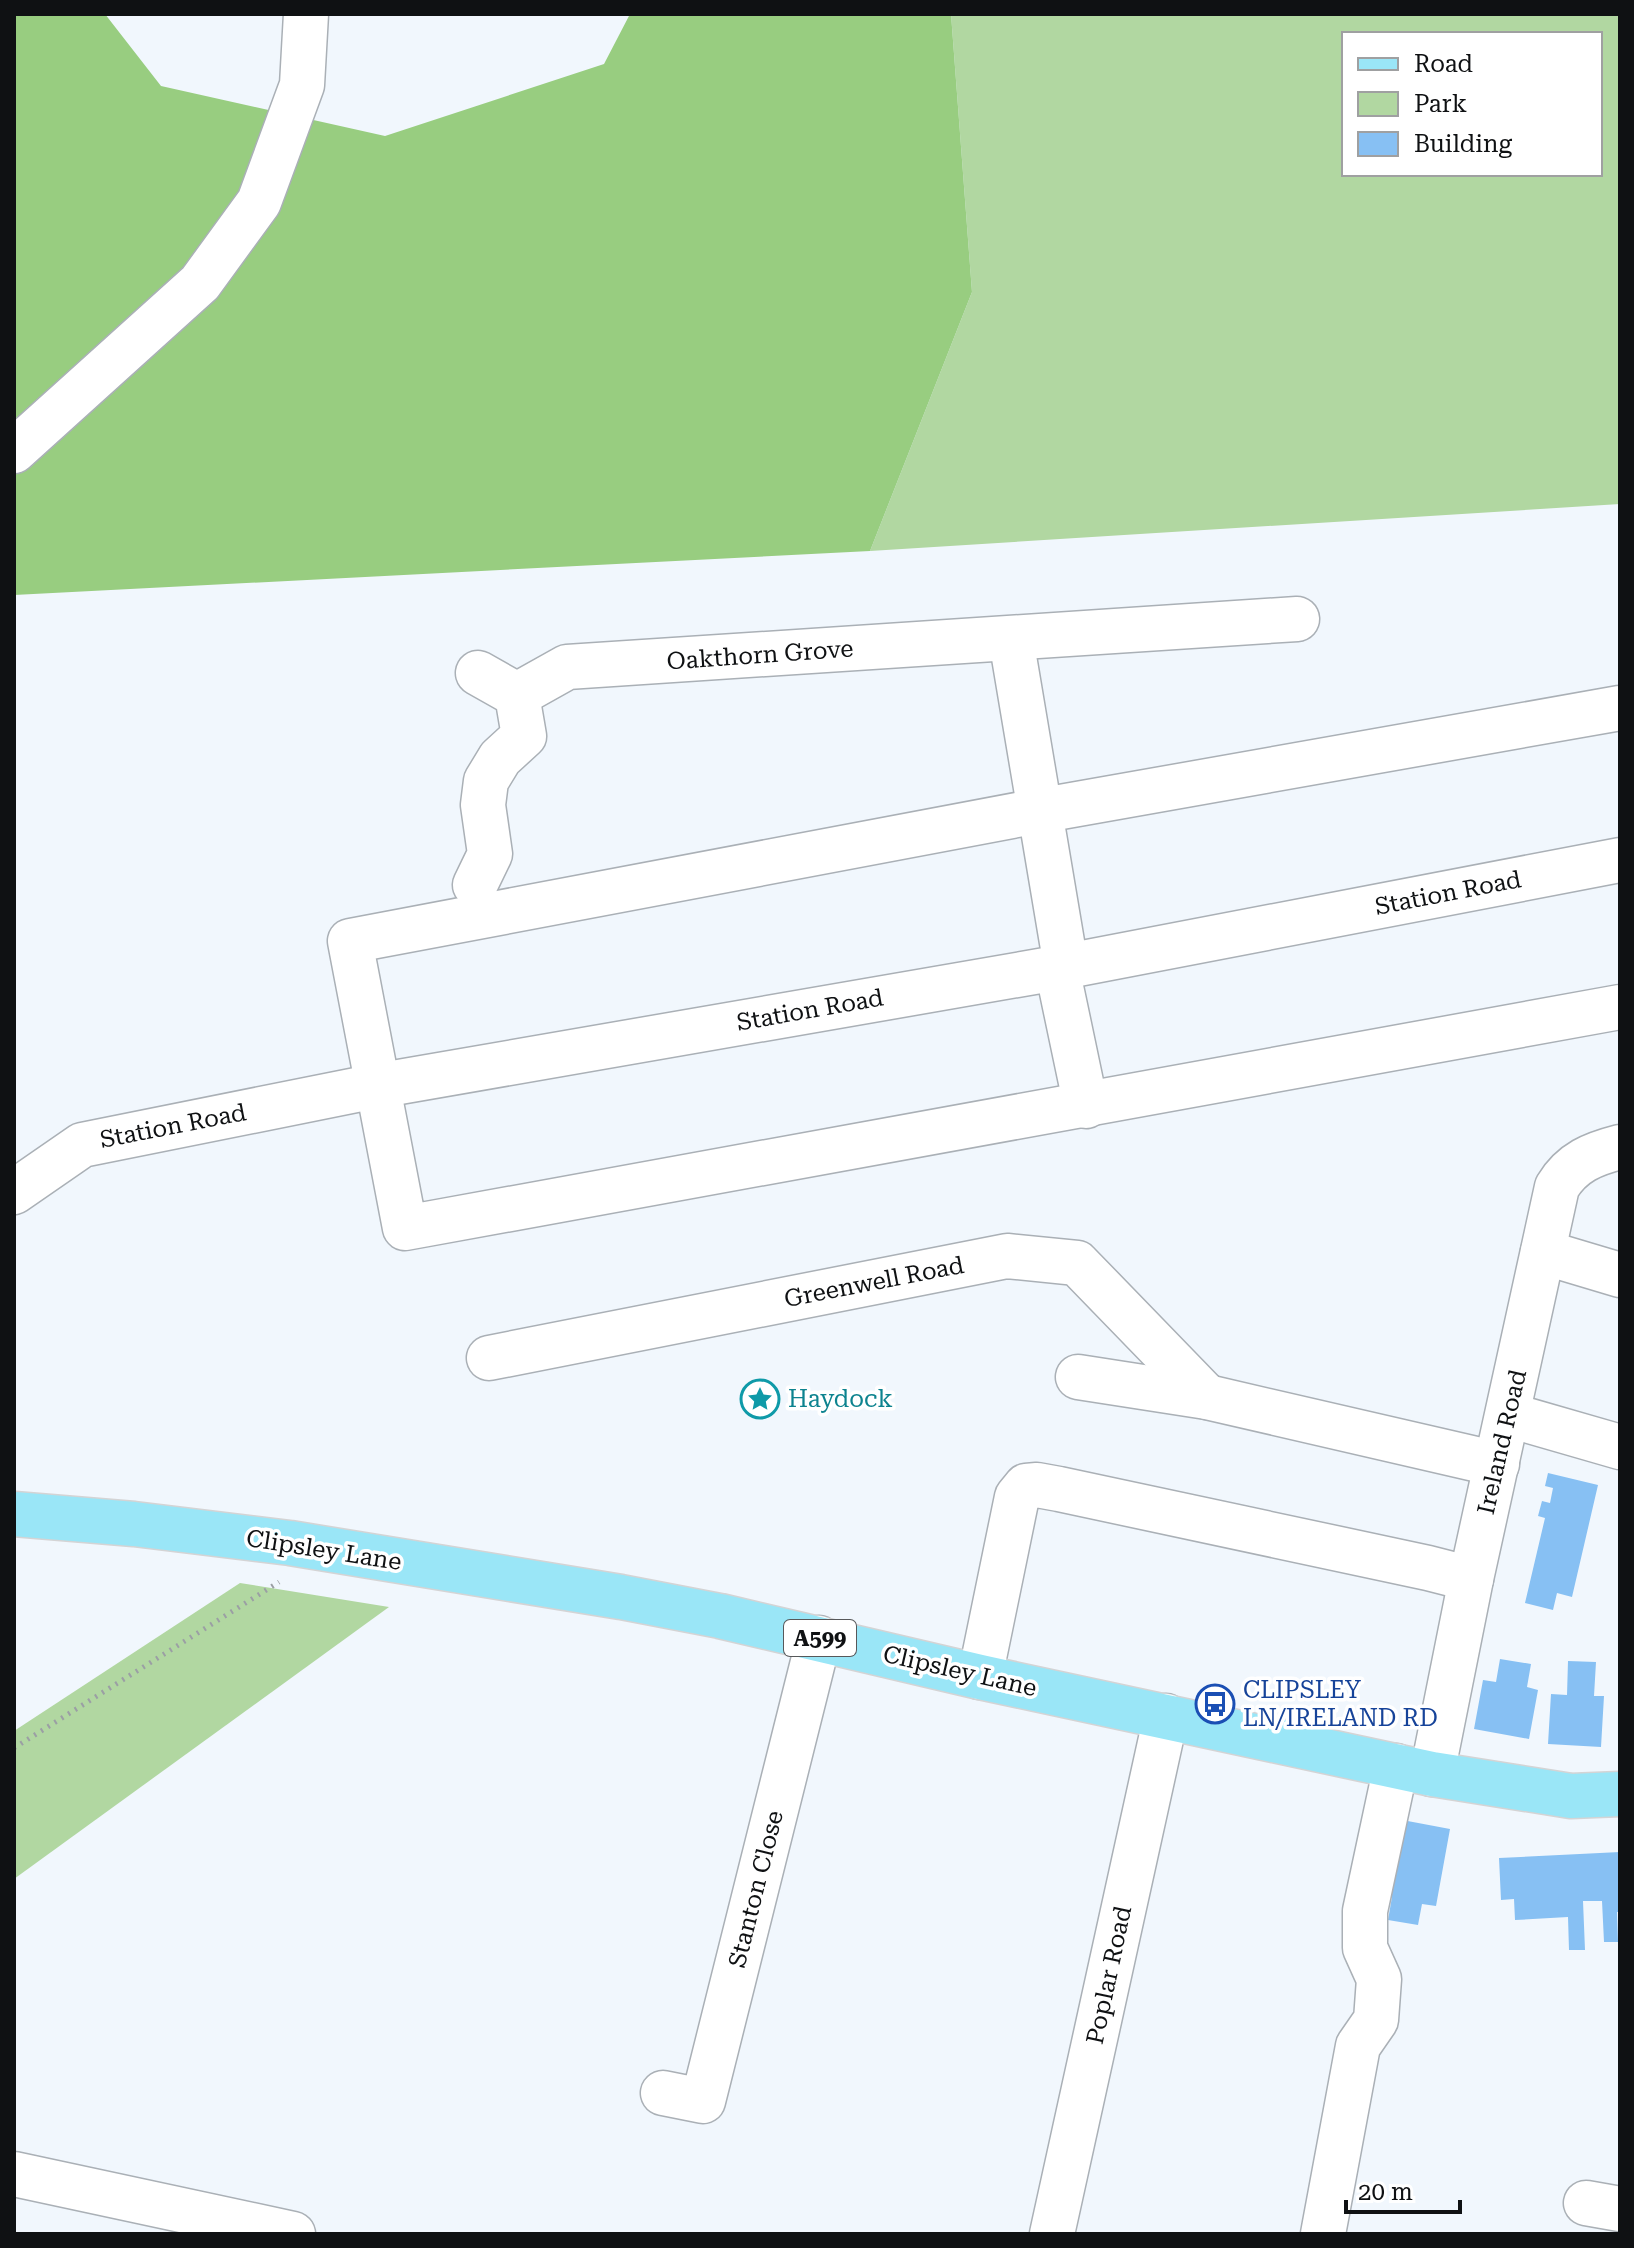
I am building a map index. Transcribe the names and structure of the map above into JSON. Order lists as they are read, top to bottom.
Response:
{
  "streets": {
    "main road": ["Clipsley Lane", "A599"],
    "street": [
      "Oakthorn Grove",
      "Station Road",
      "Greenwell Road",
      "Ireland Road",
      "Stanton Close",
      "Poplar Road"
    ]
  },
  "crossings": [
    ["Ireland Road", "Clipsley Lane"],
    ["Clipsley Lane", "Stanton Close"],
    ["Clipsley Lane", "Poplar Road"]
  ],
  "places": {
    "place": ["Haydock"],
    "bus stop": ["CLIPSLEY LN/IRELAND RD"]
  },
  "legend": ["Road", "Park", "Building"],
  "scale_bar": "20 m"
}
